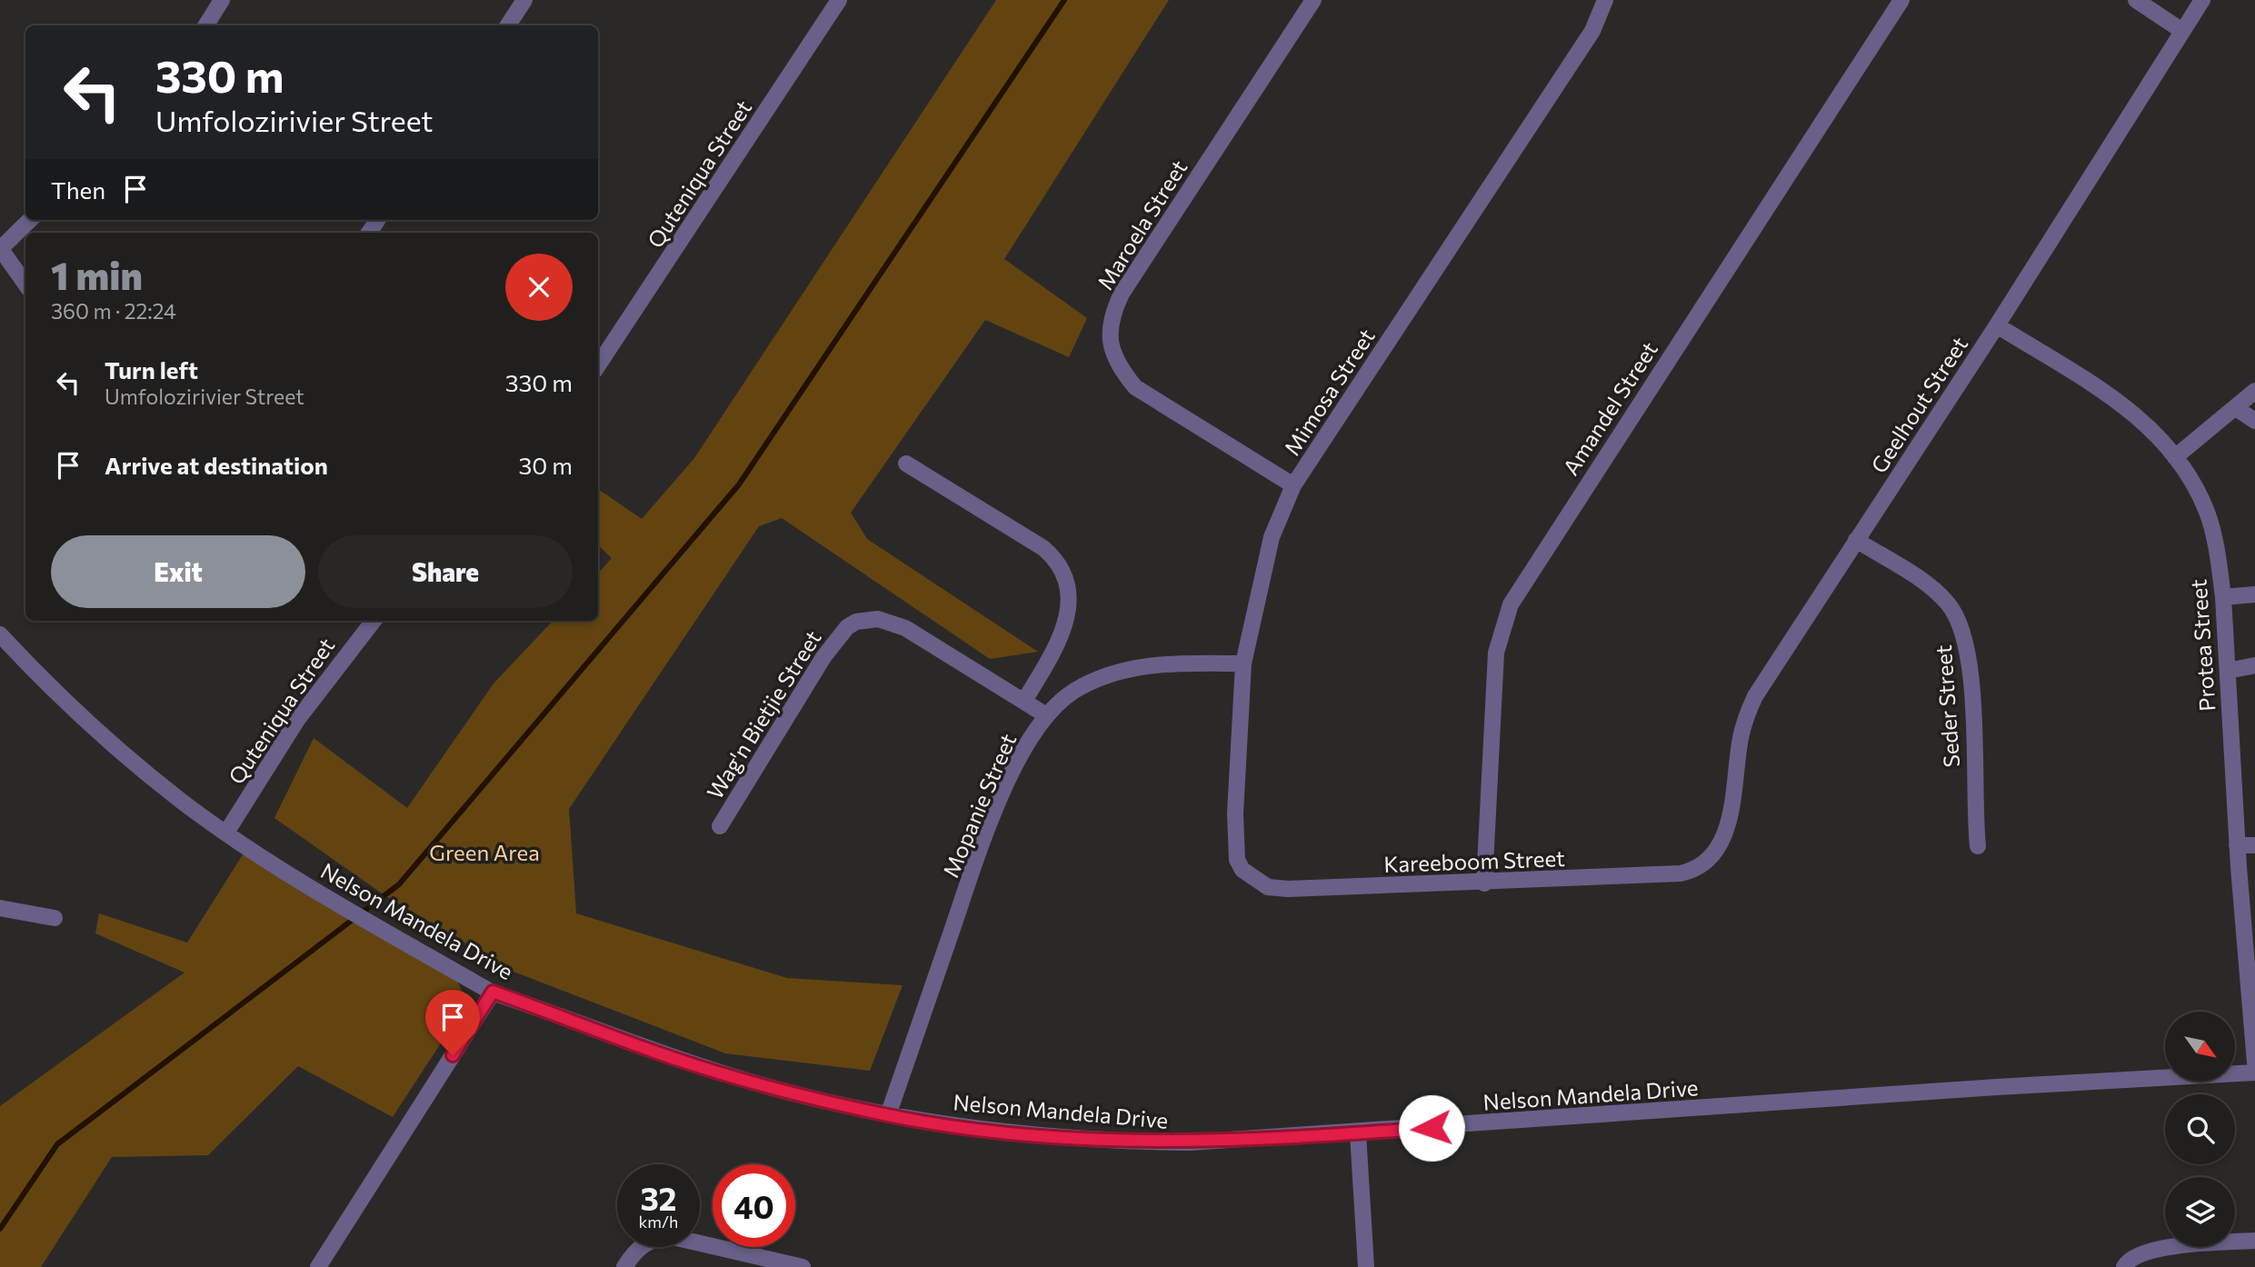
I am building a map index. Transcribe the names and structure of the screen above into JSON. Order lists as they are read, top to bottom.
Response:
{
  "streets": {
    "street": [
      "Quteniqua Street",
      "Maroela Street",
      "Mimosa Street",
      "Geelhout Street",
      "Amandel Street",
      "Protea Street",
      "Seder Street",
      "Wag'n Bietjie Street",
      "Mopanie Street",
      "Kareeboom Street",
      "Nelson Mandela Drive"
    ]
  },
  "crossings": [
    ["Quteniqua Street", "Nelson Mandela Drive"],
    ["Maroela Street", "Mimosa Street"],
    ["Mimosa Street", "Mopanie Street"],
    ["Mimosa Street", "Kareeboom Street"],
    ["Geelhout Street", "Protea Street"],
    ["Geelhout Street", "Seder Street"],
    ["Geelhout Street", "Kareeboom Street"],
    ["Amandel Street", "Kareeboom Street"],
    ["Wag'n Bietjie Street", "Mopanie Street"],
    ["Mopanie Street", "Nelson Mandela Drive"]
  ],
  "parks": ["Green Area"],
  "north": "bottom right",
  "page": {
    "turn": ["330 m", "Umfolozirivier Street"],
    "then": "Then",
    "heading": ["1 min", "360 m · 22:24"],
    "list": [
      {
        "name": "Turn left",
        "note": "Umfolozirivier Street",
        "value": "330 m"
      },
      {
        "name": "Arrive at destination",
        "value": "30 m"
      }
    ],
    "buttons": ["Exit", "Share"],
    "speed": "32 km/h",
    "limit": "40"
  }
}
